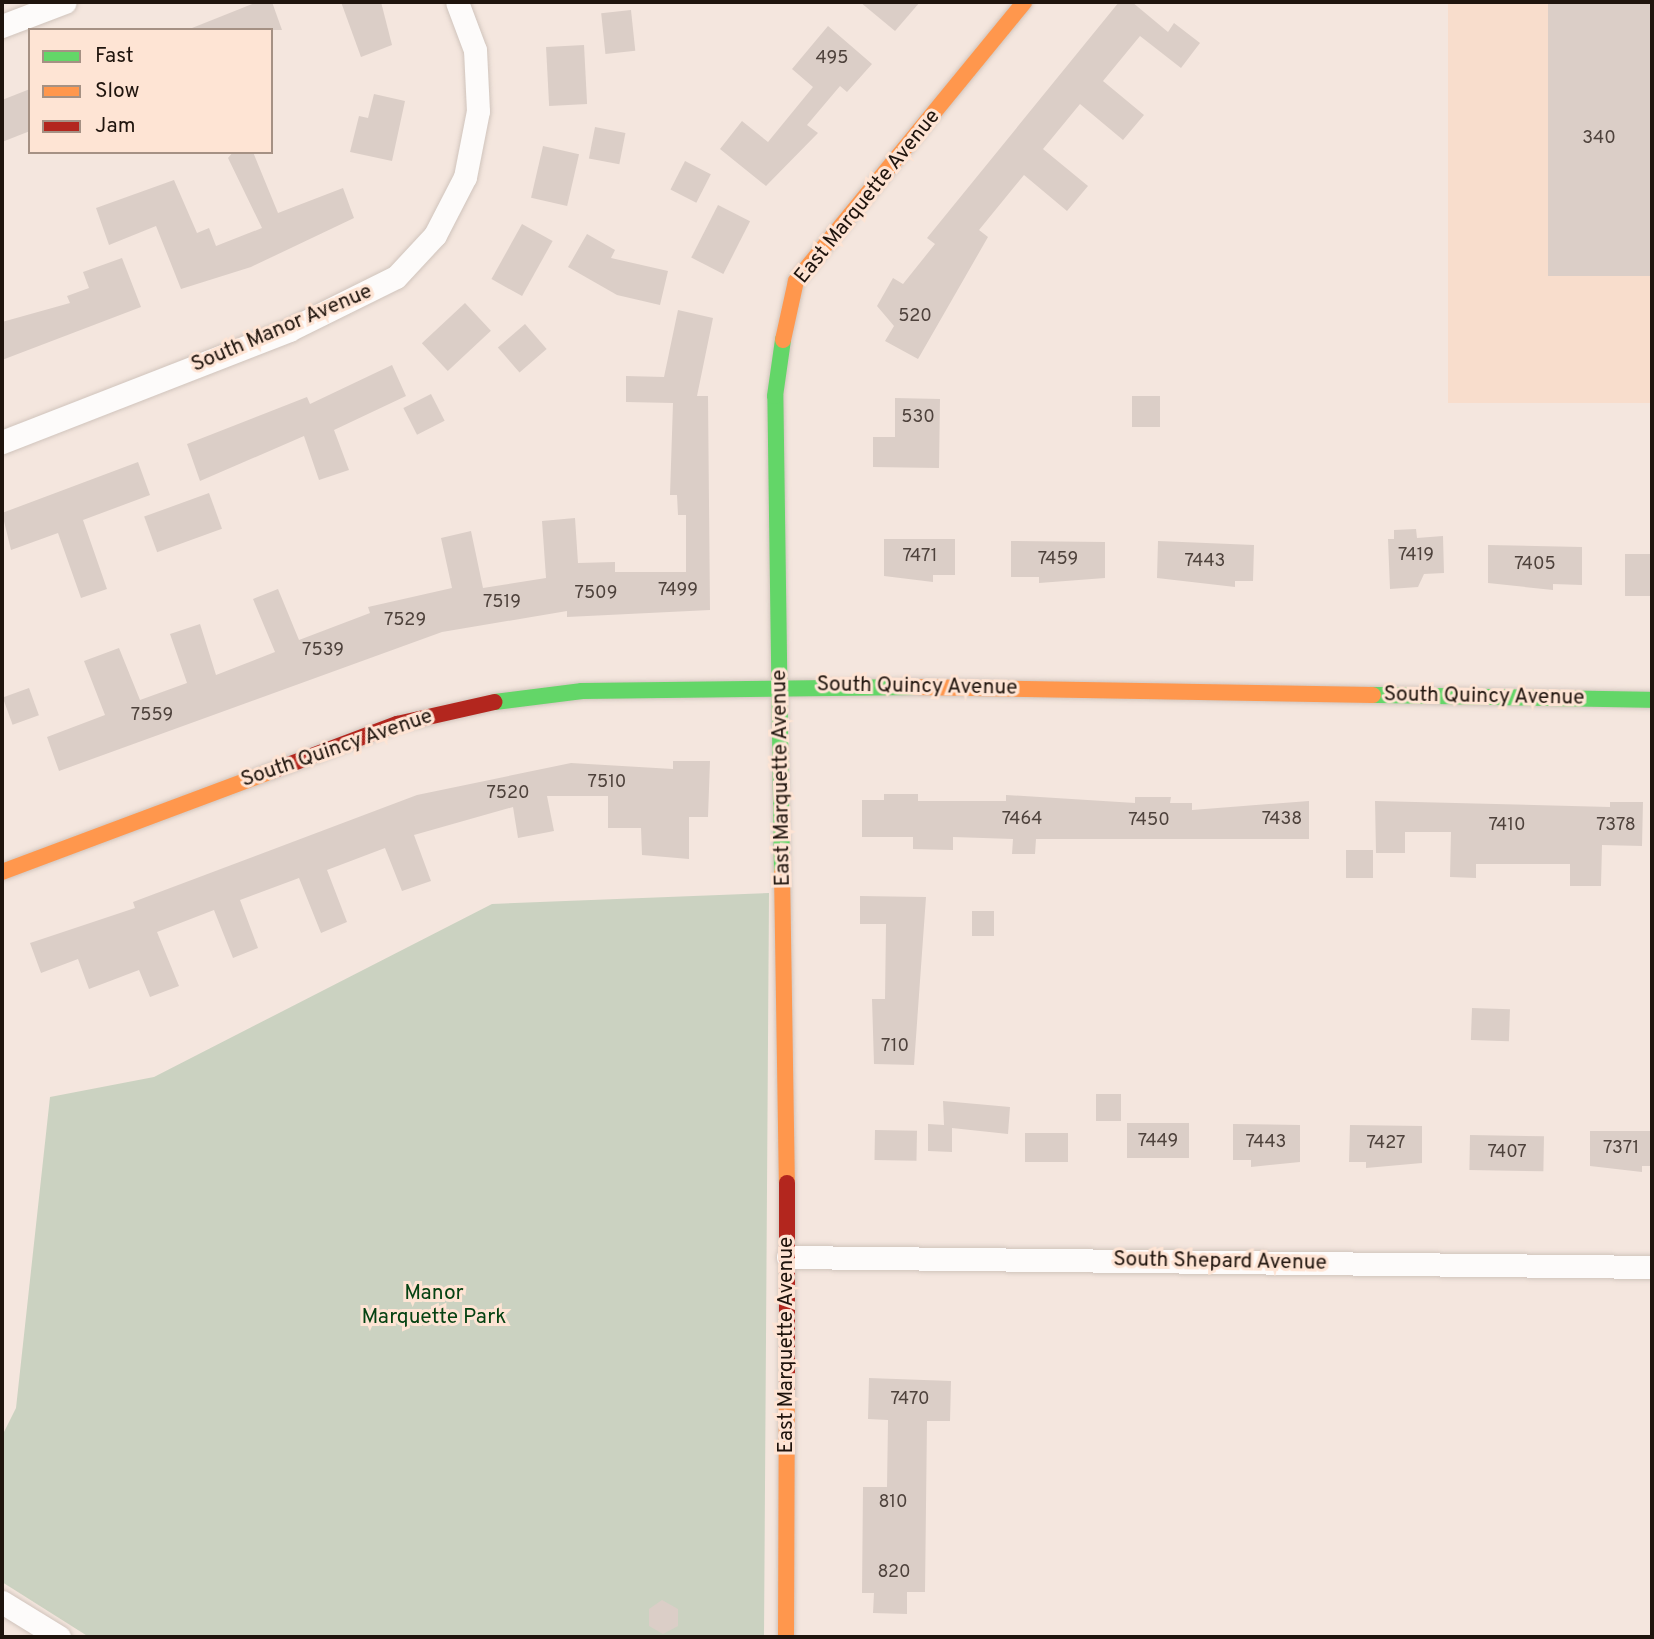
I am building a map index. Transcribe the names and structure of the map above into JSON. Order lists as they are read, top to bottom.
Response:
{
  "streets": {
    "street": [
      "East Marquette Avenue",
      "South Manor Avenue",
      "South Quincy Avenue",
      "South Shepard Avenue"
    ]
  },
  "crossings": [
    ["East Marquette Avenue", "South Quincy Avenue"],
    ["East Marquette Avenue", "South Shepard Avenue"]
  ],
  "parks": ["Manor Marquette Park"],
  "house_numbers": [
    "495",
    "340",
    "520",
    "530",
    "7419",
    "7471",
    "7459",
    "7443",
    "7405",
    "7499",
    "7509",
    "7519",
    "7529",
    "7539",
    "7559",
    "7510",
    "7520",
    "7464",
    "7438",
    "7450",
    "7410",
    "7378",
    "710",
    "7449",
    "7443",
    "7427",
    "7371",
    "7407",
    "7470",
    "810",
    "820"
  ],
  "legend": ["Fast", "Slow", "Jam"]
}
